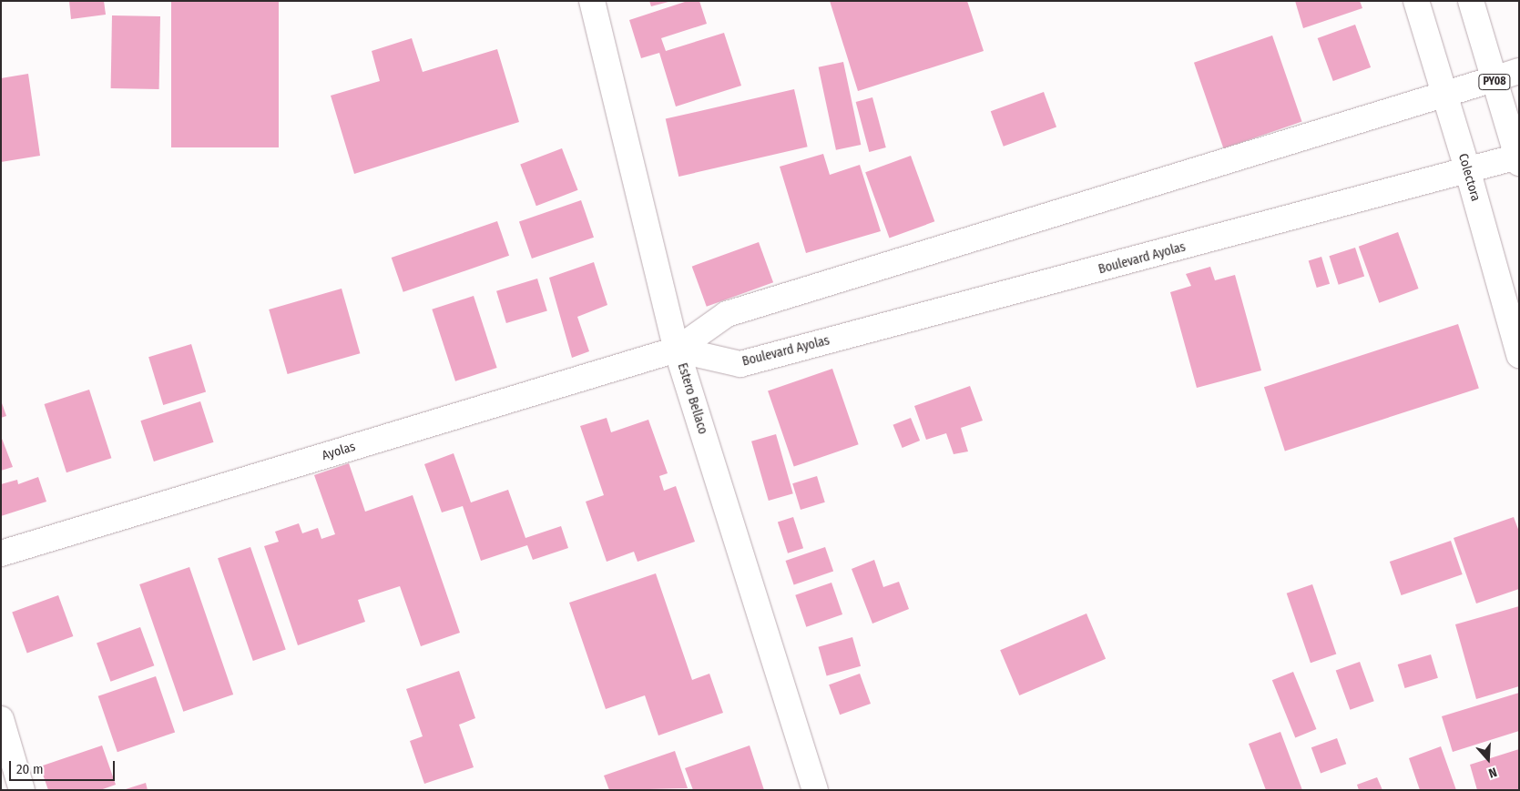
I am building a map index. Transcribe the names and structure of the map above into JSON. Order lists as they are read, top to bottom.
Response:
{
  "streets": {
    "main road": [
      "PY08",
      "Colectora",
      "Boulevard Ayolas",
      "Estero Bellaco",
      "Ayolas"
    ]
  },
  "crossings": [
    ["PY08", "Boulevard Ayolas"],
    ["Colectora", "Boulevard Ayolas"],
    ["Boulevard Ayolas", "Estero Bellaco"],
    ["Boulevard Ayolas", "Ayolas"],
    ["Estero Bellaco", "Ayolas"]
  ],
  "scale_bar": "20 m",
  "north": "bottom"
}
